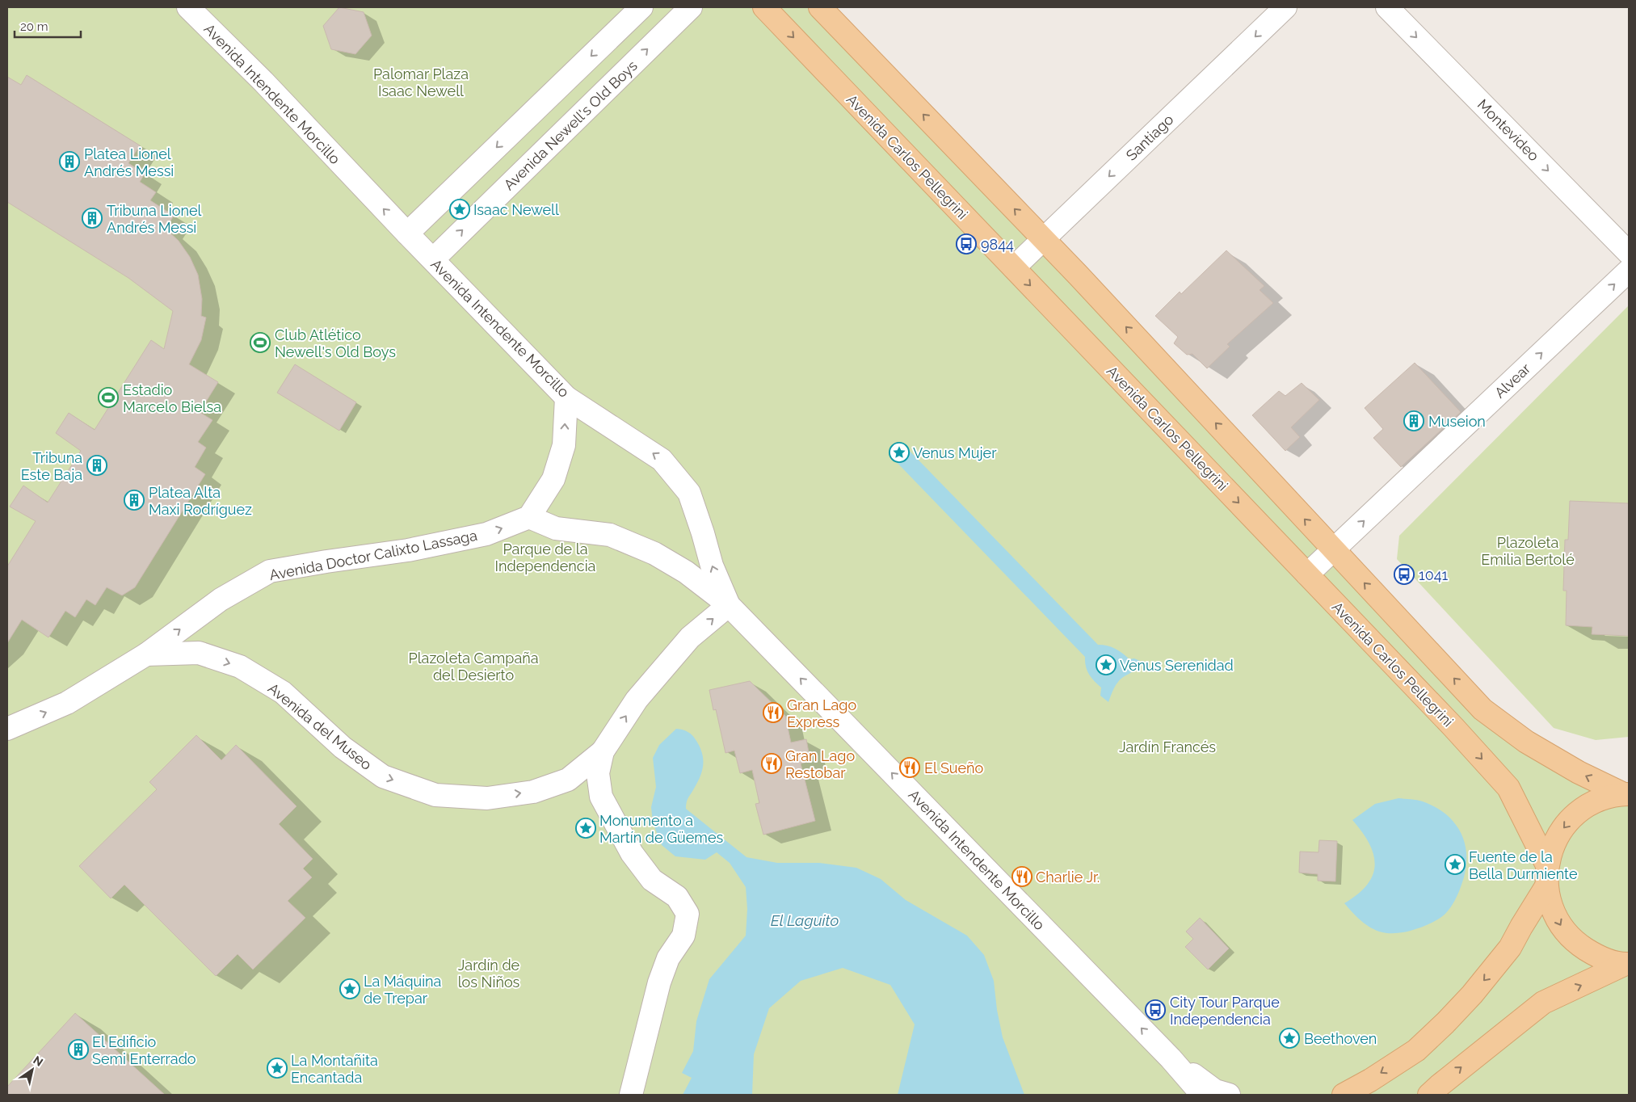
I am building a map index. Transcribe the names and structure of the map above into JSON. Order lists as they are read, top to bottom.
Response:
{
  "streets": {
    "main road": ["Avenida Carlos Pellegrini"],
    "street": [
      "Avenida Intendente Morcillo",
      "Avenida Newell's Old Boys",
      "Montevideo",
      "Santiago",
      "Alvear",
      "Avenida Doctor Calixto Lassaga",
      "Avenida del Museo"
    ]
  },
  "crossings": [
    ["Avenida Intendente Morcillo", "Avenida Newell's Old Boys"],
    ["Santiago", "Avenida Carlos Pellegrini"],
    ["Avenida Carlos Pellegrini", "Alvear"],
    ["Avenida Doctor Calixto Lassaga", "Avenida del Museo"]
  ],
  "one_way": [
    "Avenida Intendente Morcillo",
    "Montevideo",
    "Santiago",
    "Alvear",
    "Avenida Doctor Calixto Lassaga",
    "Avenida del Museo"
  ],
  "water": ["El Laguito"],
  "parks": [
    "Palomar Plaza Isaac Newell",
    "Plazoleta Emilia Bertolé",
    "Parque de la Independencia",
    "Plazoleta Campaña del Desierto",
    "Jardín Francés",
    "Jardín de los Niños"
  ],
  "places": {
    "building": [
      "Platea Lionel Andrés Messi",
      "Tribuna Lionel Andrés Messi",
      "Museion",
      "Tribuna Este Baja",
      "Platea Alta Maxi Rodríguez",
      "El Edificio Semi Enterrado"
    ],
    "place": [
      "Isaac Newell",
      "Venus Mujer",
      "Venus Serenidad",
      "Monumento a Martín de Güemes",
      "Fuente de la Bella Durmiente",
      "La Máquina de Trepar",
      "Beethoven",
      "La Montañita Encantada"
    ],
    "bus stop": ["9844", "1041", "City Tour Parque Independencia"],
    "sports": ["Club Atlético Newell's Old Boys", "Estadio Marcelo Bielsa"],
    "restaurant": [
      "Gran Lago Express",
      "Gran Lago Restobar",
      "El Sueño",
      "Charlie Jr."
    ]
  },
  "scale_bar": "20 m",
  "north": "top right"
}
